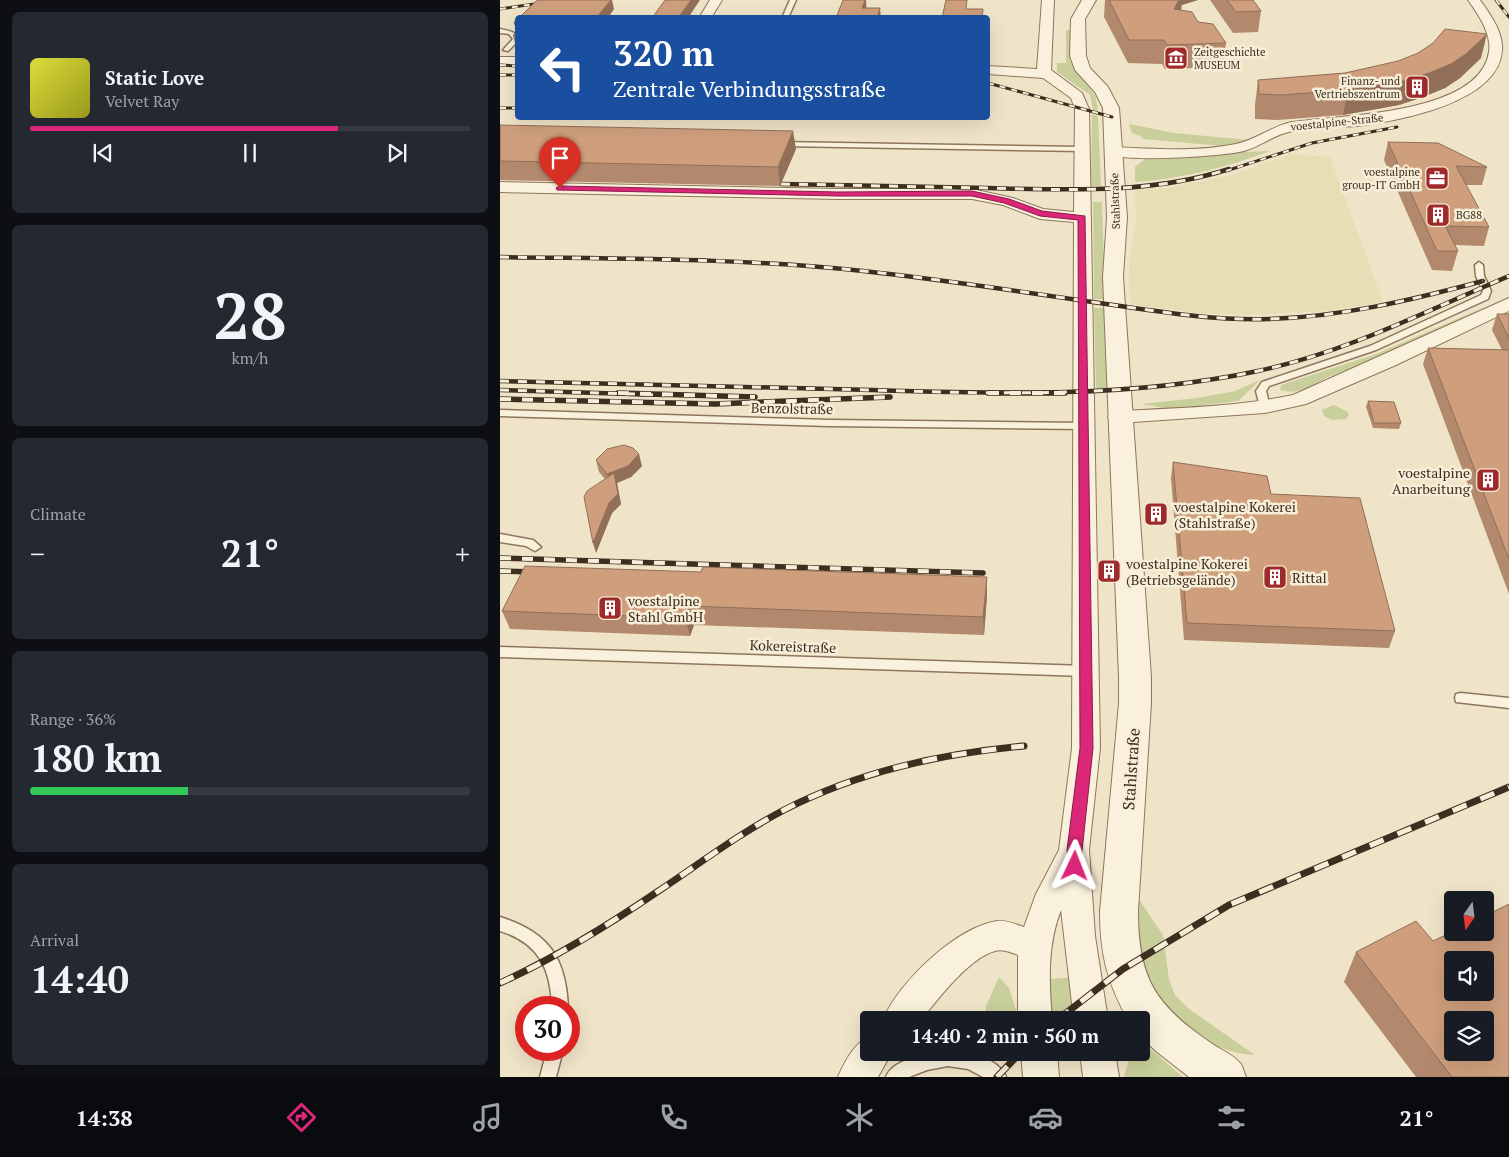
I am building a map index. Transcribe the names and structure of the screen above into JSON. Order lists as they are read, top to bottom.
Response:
{
  "streets": {
    "street": ["voestalpine-Straße", "Stahlstraße"],
    "lane": ["Benzolstraße", "Kokereistraße"]
  },
  "crossings": [
    ["voestalpine-Straße", "Stahlstraße"]
  ],
  "places": {
    "museum": ["Zeitgeschichte MUSEUM"],
    "building": [
      "Finanz- und Vertriebszentrum",
      "BG88",
      "voestalpine Anarbeitung",
      "voestalpine Kokerei (Stahlstraße)",
      "voestalpine Kokerei (Betriebsgelände)",
      "Rittal",
      "voestalpine Stahl GmbH"
    ],
    "office": ["voestalpine group-IT GmbH"]
  },
  "north": "bottom",
  "page": {
    "turn": ["320 m", "Zentrale Verbindungsstraße"],
    "song": ["Static Love", "Velvet Ray"],
    "tile": [
      ["28", "km/h"],
      "Climate",
      ["Range · 36%", "180 km"],
      ["Arrival", "14:40"]
    ],
    "heat": ["−", "21°", "+"],
    "limit": "30",
    "trip": "14:40 · 2 min · 560 m",
    "tabs": ["14:38", "21°"]
  }
}
